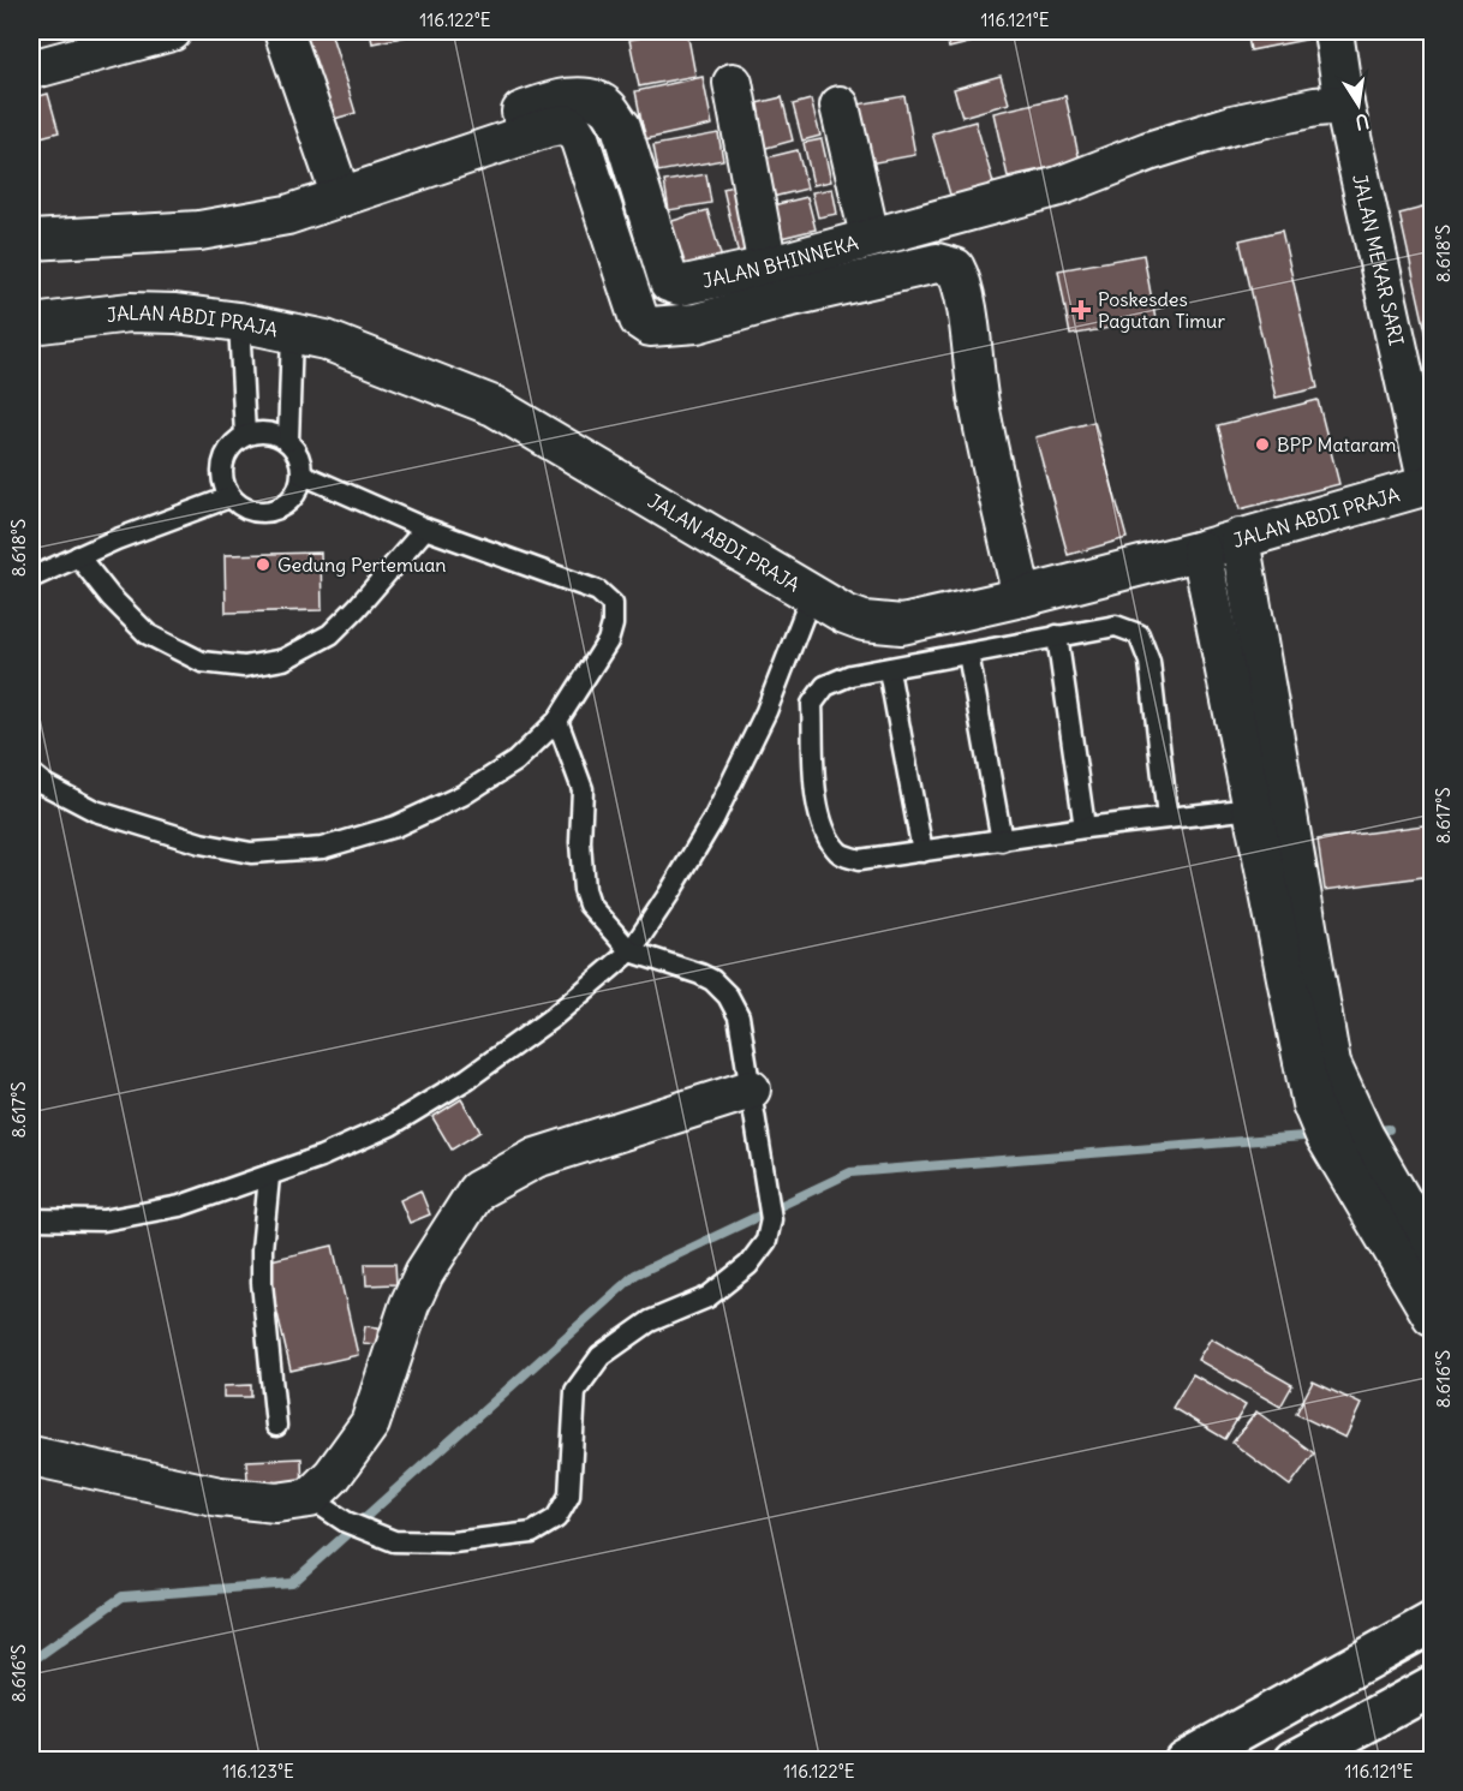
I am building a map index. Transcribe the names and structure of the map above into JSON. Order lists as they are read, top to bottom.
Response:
{
  "streets": {
    "street": ["JALAN MEKAR SARI", "JALAN BHINNEKA", "JALAN ABDI PRAJA"]
  },
  "crossings": [
    ["JALAN MEKAR SARI", "JALAN BHINNEKA"],
    ["JALAN MEKAR SARI", "JALAN ABDI PRAJA"]
  ],
  "places": {
    "health": ["Poskesdes Pagutan Timur"],
    "other": ["BPP Mataram", "Gedung Pertemuan"]
  },
  "north": "bottom",
  "coordinates": [
    "116.122°E",
    "116.121°E",
    "8.618°S",
    "8.617°S",
    "8.616°S",
    "116.123°E"
  ]
}
